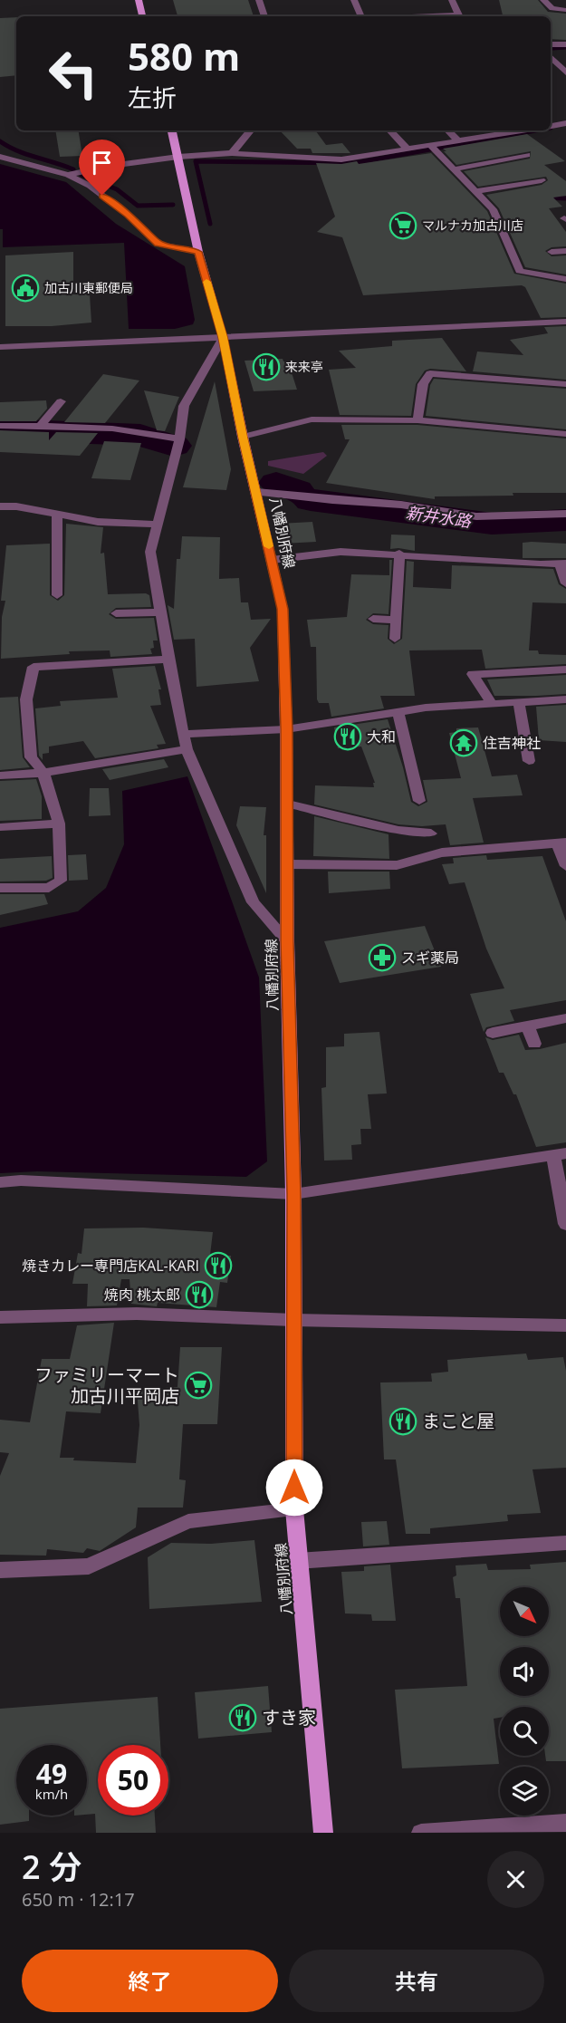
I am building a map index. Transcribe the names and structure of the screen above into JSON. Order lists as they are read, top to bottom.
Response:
{
  "streets": {
    "main road": ["八幡別府線"]
  },
  "water": ["新井水路"],
  "places": {
    "supermarket": ["マルナカ加古川店", "ファミリーマート 加古川平岡店"],
    "public building": ["加古川東郵便局"],
    "restaurant": [
      "来来亭",
      "大和",
      "焼きカレー専門店KAL-KARI",
      "焼肉 桃太郎",
      "まこと屋",
      "すき家"
    ],
    "temple": ["住吉神社"],
    "pharmacy": ["スギ薬局"]
  },
  "north": "bottom right",
  "page": {
    "turn": ["580 m", "左折"],
    "speed": "49 km/h",
    "limit": "50",
    "heading": ["2 分", "650 m · 12:17"],
    "buttons": ["終了", "共有"]
  }
}
